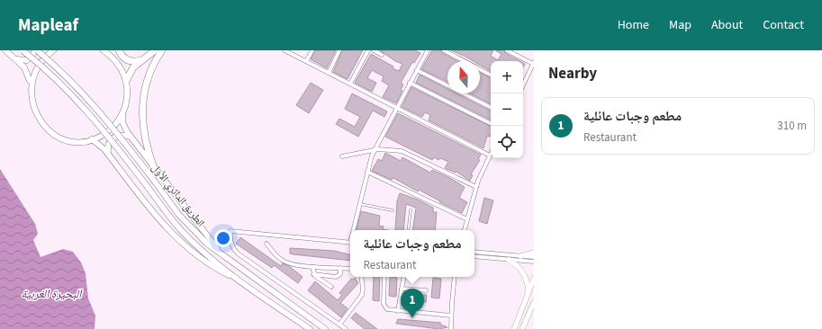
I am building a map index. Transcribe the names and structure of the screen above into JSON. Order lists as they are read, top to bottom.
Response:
{
  "streets": {
    "main road": ["الطريق الدائري الأول"]
  },
  "water": ["البحيرة الغربية"],
  "north": "top",
  "page": {
    "header": "Mapleaf",
    "nav": [
      "Home",
      "Map",
      "About",
      "Contact"
    ],
    "heading": "Nearby",
    "map_buttons": ["+", "−"],
    "list": [
      {
        "mark": "1",
        "name": "مطعم وجبات عائلية",
        "note": "Restaurant",
        "value": "310 m"
      }
    ],
    "popup": ["مطعم وجبات عائلية", "Restaurant"],
    "pins": "1"
  }
}
